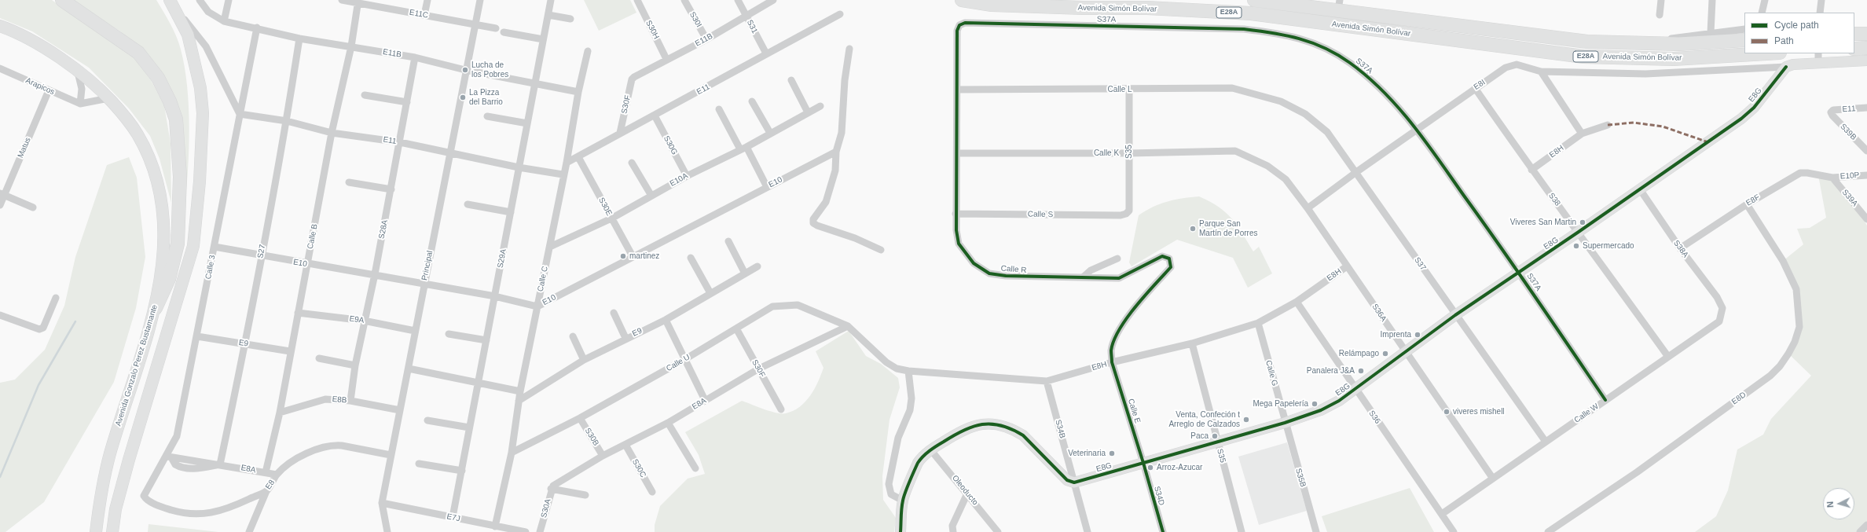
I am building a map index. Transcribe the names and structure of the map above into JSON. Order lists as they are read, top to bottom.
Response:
{
  "streets": {
    "highway": ["Avenida Simón Bolívar", "E28A"],
    "main road": ["Avenida Gonzalo Perez Bustamante"],
    "street": [
      "E11C",
      "S30I",
      "S37A",
      "S31",
      "S30H",
      "E11B",
      "E8I",
      "Arapicos",
      "E11",
      "Calle L",
      "E8G",
      "S30F",
      "S39B",
      "S30G",
      "Matus",
      "S35",
      "E8H",
      "Calle K",
      "E10P",
      "E10A",
      "E10",
      "S39A",
      "S38",
      "E8F",
      "S30E",
      "Calle S",
      "S28A",
      "Calle B",
      "S38A",
      "S27",
      "S29A",
      "S37",
      "Principal",
      "Calle 3",
      "Calle R",
      "Calle C",
      "S36A",
      "E9A",
      "E9",
      "Calle U",
      "Calle G",
      "E8D",
      "E8B",
      "E8A",
      "Calle E",
      "Calle W",
      "S36",
      "S34B",
      "S30B",
      "S30C",
      "S35B",
      "E8",
      "Oleoducto",
      "S34D",
      "S30A",
      "E7J"
    ]
  },
  "crossings": [
    ["E11C", "Calle B"],
    ["E11C", "Principal"],
    ["S30I", "E11B"],
    ["S37A", "E8I"],
    ["S37A", "E8G"],
    ["S37A", "Calle R"],
    ["S37A", "Calle W"],
    ["S31", "E11B"],
    ["S31", "E11"],
    ["S30H", "E11B"],
    ["E11B", "S30F"],
    ["E11B", "S28A"],
    ["E11B", "Calle B"],
    ["E11B", "S27"],
    ["E11B", "S29A"],
    ["E11B", "Principal"],
    ["E11B", "Calle 3"],
    ["E11B", "Calle C"],
    ["E8I", "S38"],
    ["E8I", "S37"],
    ["E8I", "S36A"],
    ["Arapicos", "Matus"],
    ["E11", "S30F"],
    ["E11", "S39B"],
    ["E11", "S30G"],
    ["E11", "S30E"],
    ["E11", "S28A"],
    ["E11", "Calle B"],
    ["E11", "S27"],
    ["E11", "S29A"],
    ["E11", "Principal"],
    ["E11", "Calle 3"],
    ["E11", "Calle C"],
    ["Calle L", "S35"],
    ["Calle L", "S37"],
    ["Calle L", "Calle R"],
    ["E8G", "S35"],
    ["E8G", "S38"],
    ["E8G", "S38A"],
    ["E8G", "S37"],
    ["E8G", "S36A"],
    ["E8G", "Calle G"],
    ["E8G", "Calle E"],
    ["E8G", "S36"],
    ["E8G", "S34B"],
    ["E8G", "S35B"],
    ["E8G", "S34D"],
    ["S30F", "Calle U"],
    ["S30F", "E8A"],
    ["S30G", "E10A"],
    ["S35", "E8H"],
    ["S35", "Calle K"],
    ["S35", "Calle S"],
    ["E8H", "S38"],
    ["E8H", "Calle R"],
    ["E8H", "S36A"],
    ["E8H", "Calle U"],
    ["E8H", "Calle G"],
    ["E8H", "E8A"],
    ["E8H", "Calle E"],
    ["E8H", "S36"],
    ["E8H", "S34B"],
    ["Calle K", "Calle R"],
    ["Calle K", "S36A"],
    ["E10P", "S39A"],
    ["E10P", "E8F"],
    ["E10A", "S30E"],
    ["E10A", "Calle C"],
    ["E10", "S30E"],
    ["E10", "S28A"],
    ["E10", "Calle B"],
    ["E10", "S27"],
    ["E10", "S29A"],
    ["E10", "Principal"],
    ["E10", "Calle 3"],
    ["E10", "Calle C"],
    ["S39A", "E8F"],
    ["S38", "Calle W"],
    ["E8F", "S38A"],
    ["E8F", "E8D"],
    ["Calle S", "Calle R"],
    ["S28A", "E9A"],
    ["S28A", "E8B"],
    ["Calle B", "E9A"],
    ["Calle B", "E9"],
    ["Calle B", "E8B"],
    ["Calle B", "E8A"],
    ["S38A", "Calle W"],
    ["S27", "E9"],
    ["S27", "E8A"],
    ["S29A", "E7J"],
    ["S37", "Calle W"],
    ["Principal", "E9A"],
    ["Principal", "E8B"],
    ["Principal", "E8"],
    ["Principal", "E7J"],
    ["Calle 3", "E9"],
    ["Calle 3", "E8A"],
    ["Calle 3", "E8"],
    ["Calle R", "Calle E"],
    ["Calle C", "E9"],
    ["Calle C", "Calle U"],
    ["Calle C", "E7J"],
    ["S36A", "Calle W"],
    ["Calle U", "E8A"],
    ["Calle U", "S30B"],
    ["Calle G", "S35B"],
    ["E8A", "S30B"],
    ["E8A", "S30C"],
    ["E8A", "E8"],
    ["E8A", "S30A"],
    ["Calle E", "S34D"],
    ["Calle W", "S36"]
  ],
  "places": [
    "Lucha de los Pobres",
    "La Pizza del Barrio",
    "Viveres San Martin",
    "Parque San Martín de Porres",
    "Supermercado",
    "martinez",
    "Imprenta",
    "Relámpago",
    "Panalera J&A",
    "Mega Papelería",
    "viveres mishell",
    "Venta, Confeción t Arreglo de Calzados",
    "Paca",
    "Veterinaria",
    "Arroz-Azucar"
  ],
  "legend": ["Cycle path", "Path"],
  "north": "left"
}
